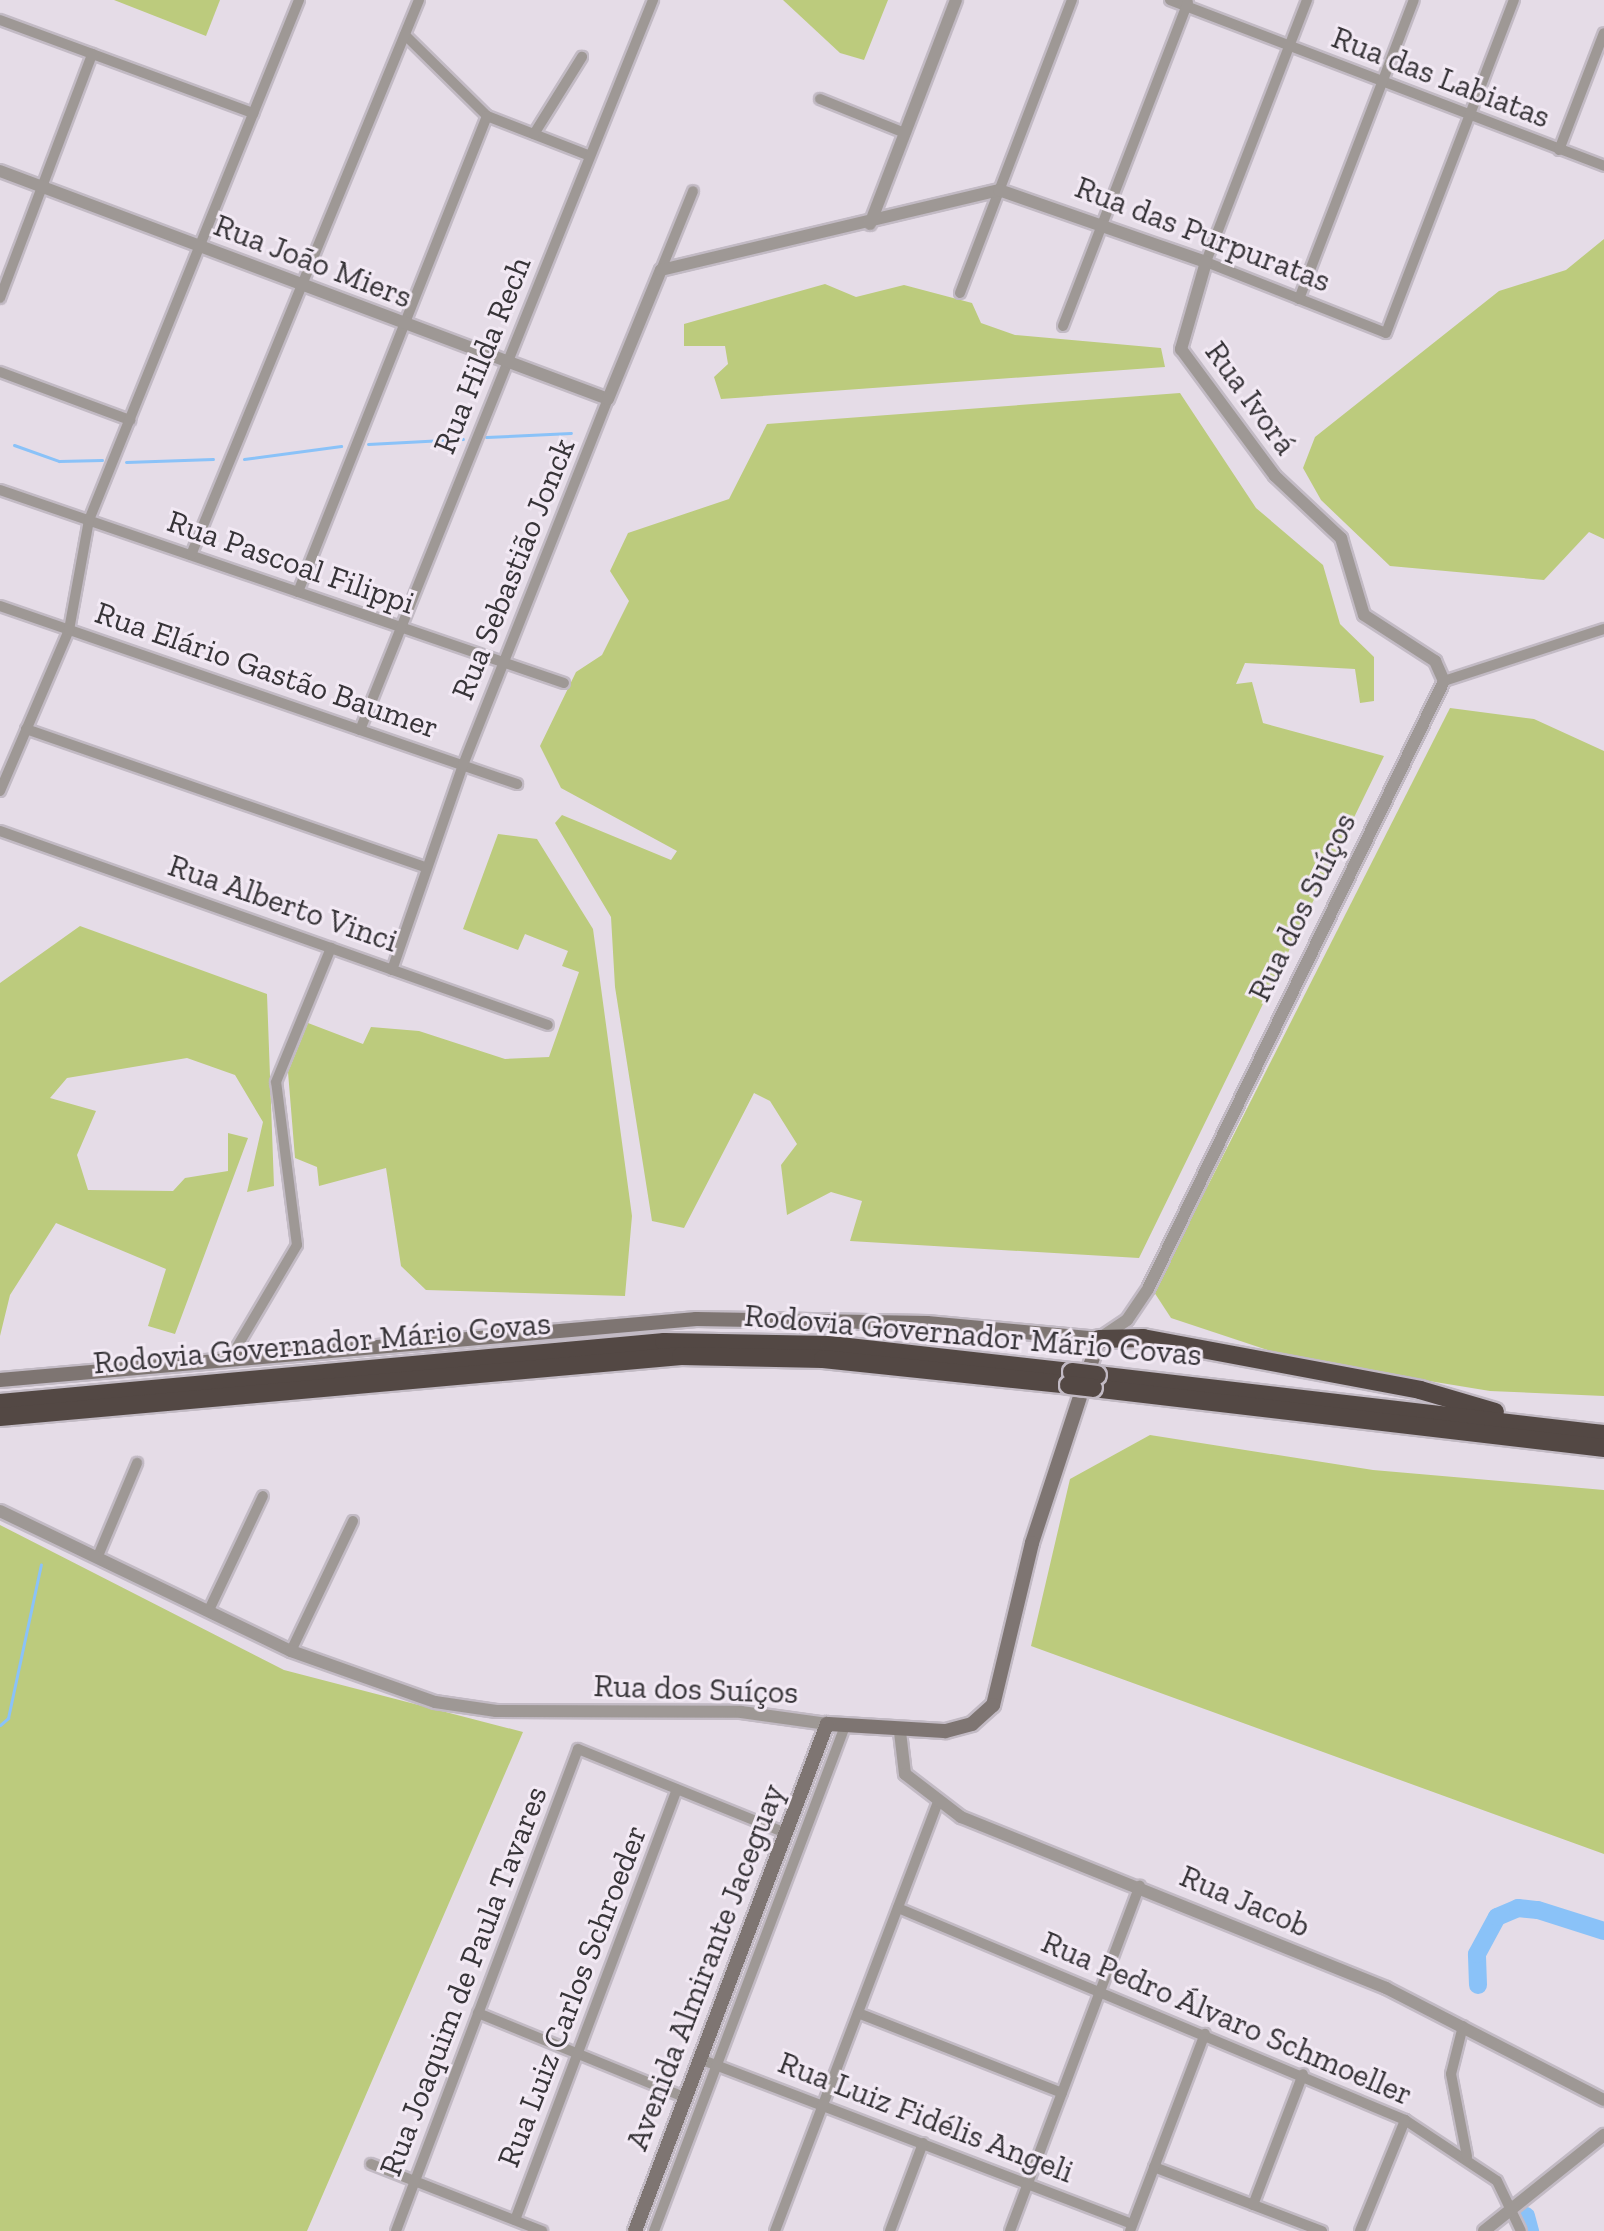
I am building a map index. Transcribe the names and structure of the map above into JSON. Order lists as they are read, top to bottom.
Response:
{
  "streets": {
    "highway": ["Rodovia Governador Mário Covas"],
    "main road": ["Rua dos Suíços", "Avenida Almirante Jaceguay"],
    "street": [
      "Rua das Labiatas",
      "Rua das Purpuratas",
      "Rua João Miers",
      "Rua Hilda Rech",
      "Rua Ivorá",
      "Rua Pascoal Filippi",
      "Rua Sebastião Jonck",
      "Rua Elário Gastão Baumer",
      "Rua Alberto Vinci",
      "Rua Jacob",
      "Rua Joaquim de Paula Tavares",
      "Rua Luiz Carlos Schroeder",
      "Rua Pedro Álvaro Schmoeller",
      "Rua Luiz Fidélis Angeli"
    ]
  },
  "crossings": [
    ["Rua das Labiatas", "Rua das Purpuratas"],
    ["Rua das Labiatas", "Rua Ivorá"],
    ["Rua das Purpuratas", "Rua Ivorá"],
    ["Rua João Miers", "Rua Hilda Rech"],
    ["Rua João Miers", "Rua Sebastião Jonck"],
    ["Rua Hilda Rech", "Rua Pascoal Filippi"],
    ["Rua Hilda Rech", "Rua Elário Gastão Baumer"],
    ["Rua Ivorá", "Rua dos Suíços"],
    ["Rua Pascoal Filippi", "Rua Sebastião Jonck"],
    ["Rua Sebastião Jonck", "Rua Elário Gastão Baumer"],
    ["Rua Sebastião Jonck", "Rua Alberto Vinci"],
    ["Rua dos Suíços", "Rua Jacob"],
    ["Rua dos Suíços", "Avenida Almirante Jaceguay"],
    ["Avenida Almirante Jaceguay", "Rua Luiz Fidélis Angeli"],
    ["Rua Joaquim de Paula Tavares", "Rua Luiz Carlos Schroeder"]
  ]
}
